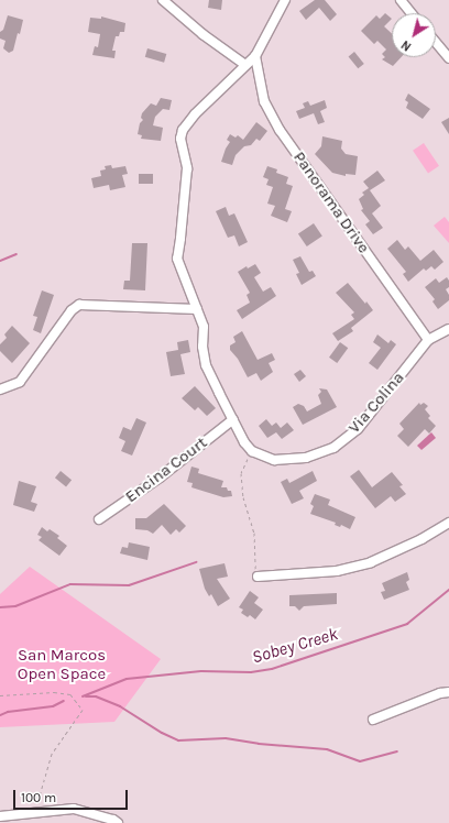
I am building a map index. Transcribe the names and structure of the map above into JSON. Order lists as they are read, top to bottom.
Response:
{
  "streets": {
    "street": ["Panorama Drive", "Via Colina", "Encina Court"]
  },
  "crossings": [
    ["Panorama Drive", "Via Colina"]
  ],
  "water": ["Sobey Creek"],
  "parks": ["San Marcos Open Space"],
  "scale_bar": "100 m",
  "north": "bottom left"
}
